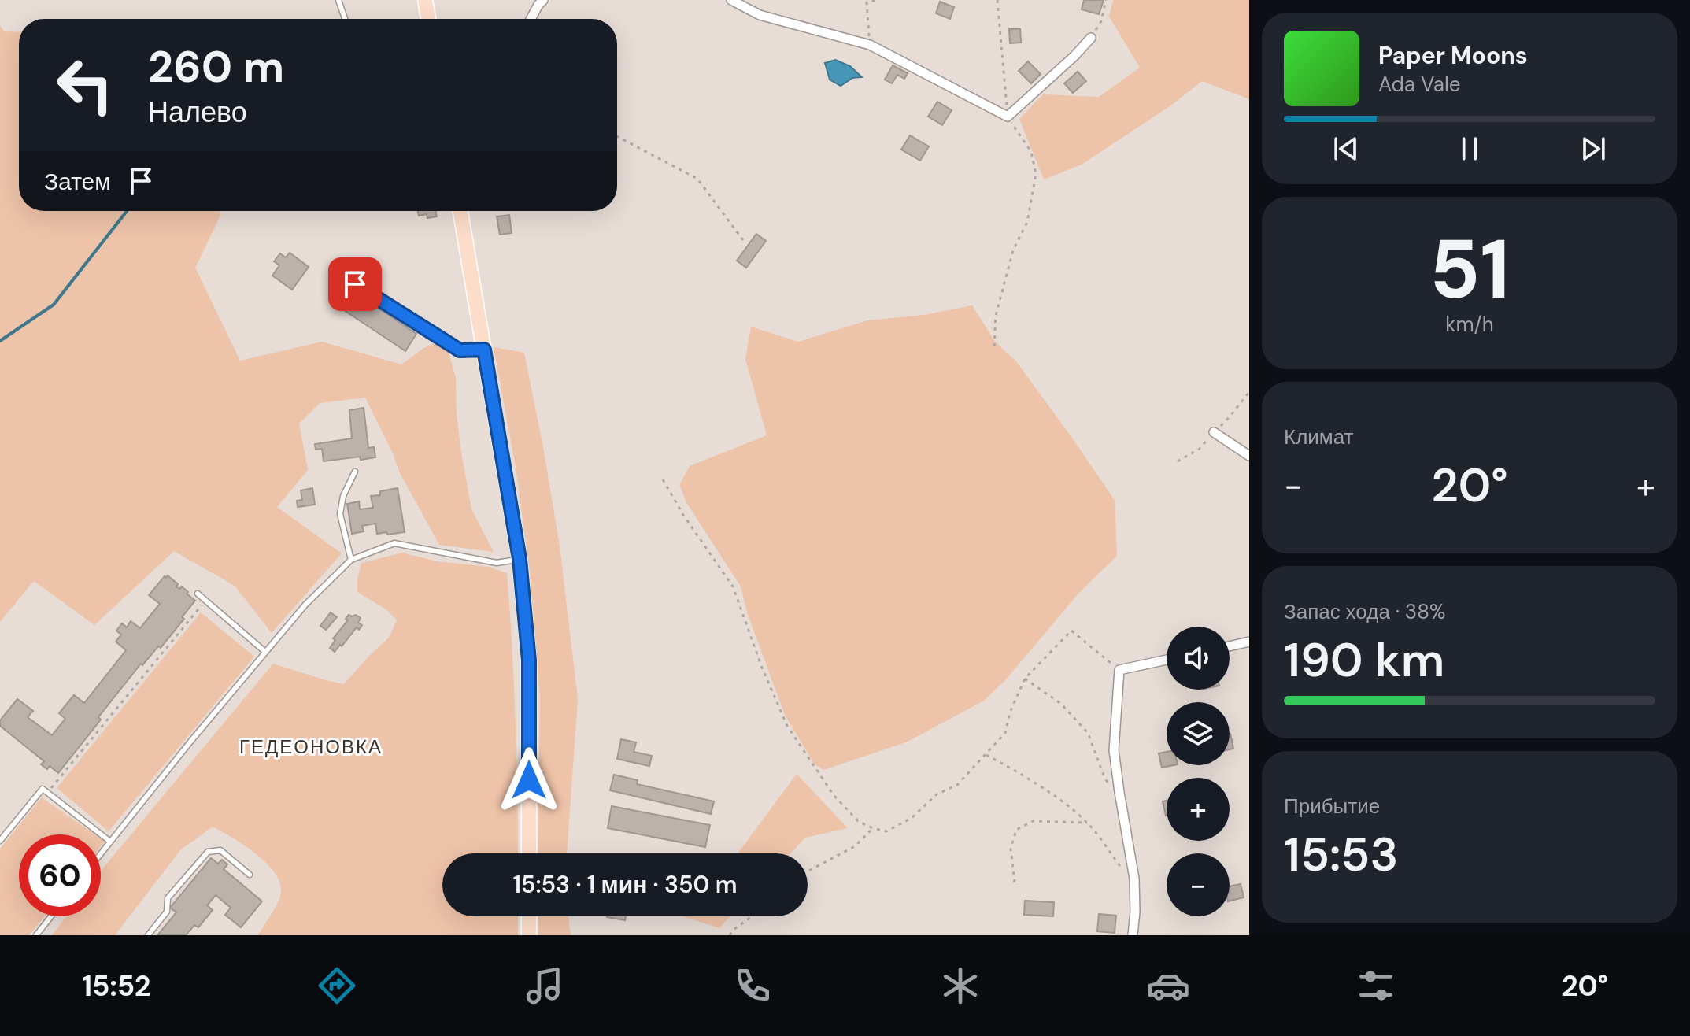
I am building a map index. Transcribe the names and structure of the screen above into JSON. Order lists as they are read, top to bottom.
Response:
{
  "districts": ["ГЕДЕОНОВКА"],
  "page": {
    "turn": ["260 m", "Налево"],
    "song": ["Paper Moons", "Ada Vale"],
    "then": "Затем",
    "tile": [
      ["51", "km/h"],
      "Климат",
      ["Запас хода · 38%", "190 km"],
      ["Прибытие", "15:53"]
    ],
    "heat": ["−", "20°", "+"],
    "map_buttons": ["+", "−"],
    "limit": "60",
    "trip": "15:53 · 1 мин · 350 m",
    "tabs": ["15:52", "20°"]
  }
}
